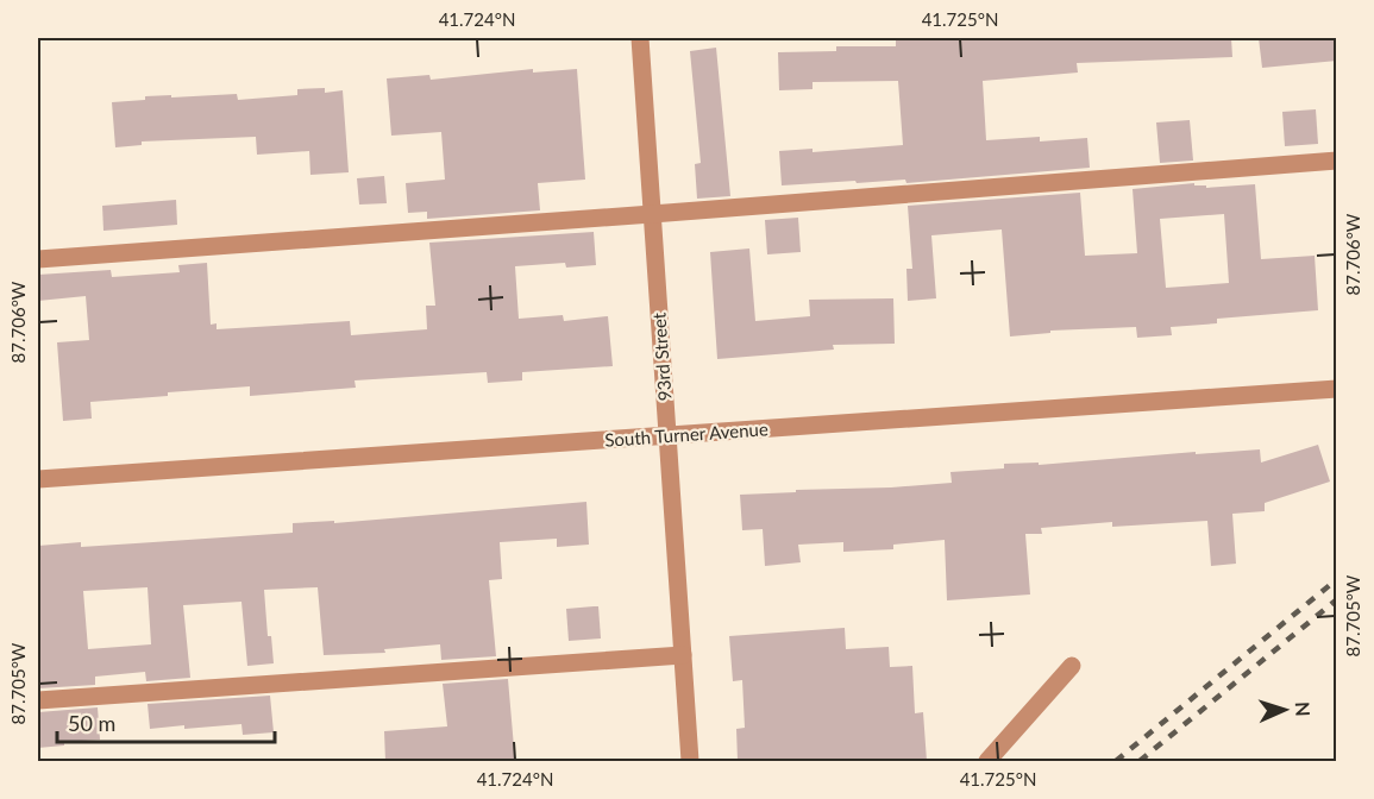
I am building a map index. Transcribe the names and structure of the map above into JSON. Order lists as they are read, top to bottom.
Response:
{
  "streets": {
    "street": ["93rd Street", "South Turner Avenue"]
  },
  "crossings": [
    ["93rd Street", "South Turner Avenue"]
  ],
  "scale_bar": "50 m",
  "north": "right",
  "coordinates": [
    "41.724°N",
    "41.725°N",
    "87.706°W",
    "87.705°W"
  ]
}
